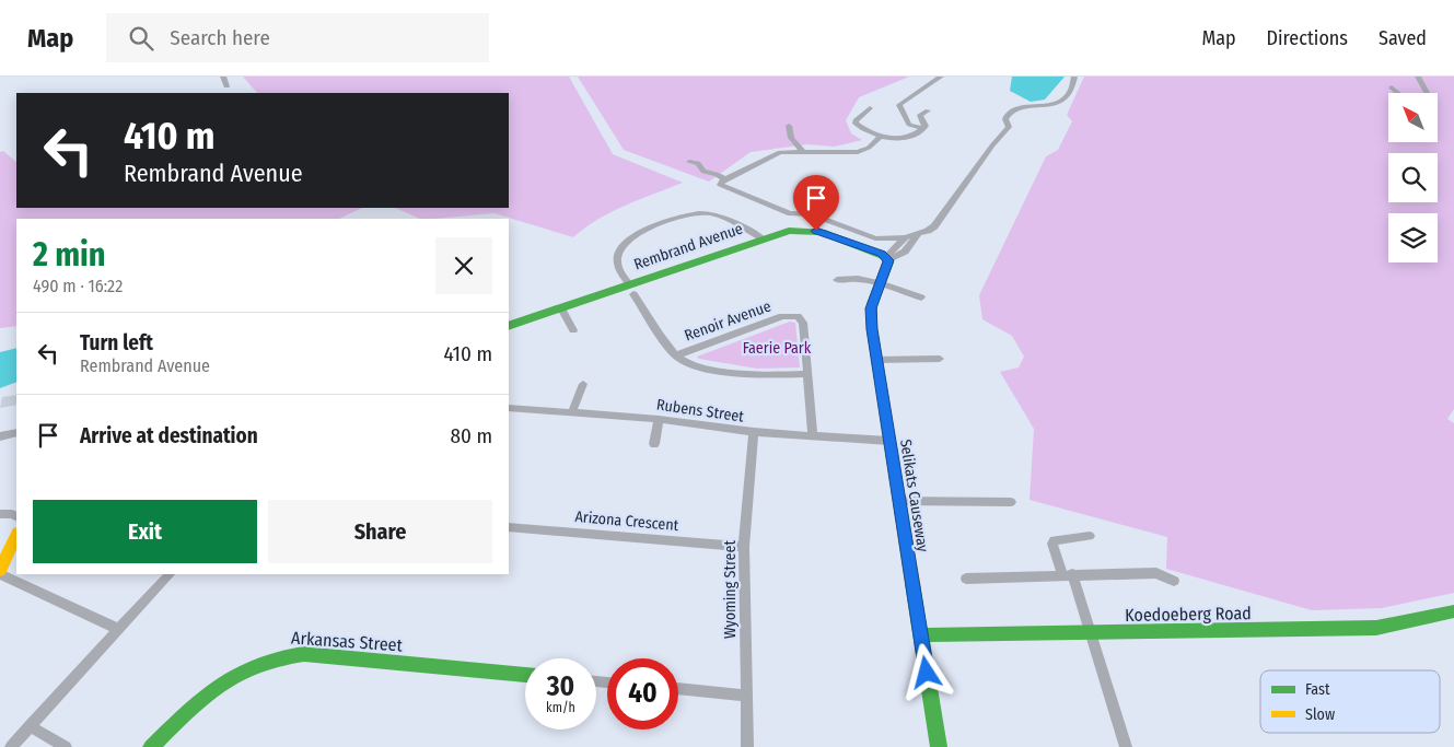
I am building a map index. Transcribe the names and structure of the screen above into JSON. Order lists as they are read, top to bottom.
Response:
{
  "streets": {
    "street": [
      "Rembrand Avenue",
      "Renoir Avenue",
      "Rubens Street",
      "Selikats Causeway",
      "Arizona Crescent",
      "Wyoming Street",
      "Koedoeberg Road",
      "Arkansas Street"
    ]
  },
  "crossings": [
    ["Rembrand Avenue", "Selikats Causeway"],
    ["Renoir Avenue", "Rubens Street"],
    ["Rubens Street", "Selikats Causeway"],
    ["Rubens Street", "Wyoming Street"],
    ["Selikats Causeway", "Koedoeberg Road"],
    ["Arizona Crescent", "Wyoming Street"]
  ],
  "parks": ["Faerie Park"],
  "legend": ["Fast", "Slow"],
  "north": "top left",
  "page": {
    "header": "Map",
    "search": "Search here",
    "nav": ["Map", "Directions", "Saved"],
    "turn": ["410 m", "Rembrand Avenue"],
    "heading": ["2 min", "490 m · 16:22"],
    "list": [
      {
        "name": "Turn left",
        "note": "Rembrand Avenue",
        "value": "410 m"
      },
      {
        "name": "Arrive at destination",
        "value": "80 m"
      }
    ],
    "buttons": ["Exit", "Share"],
    "speed": "30 km/h",
    "limit": "40"
  }
}
